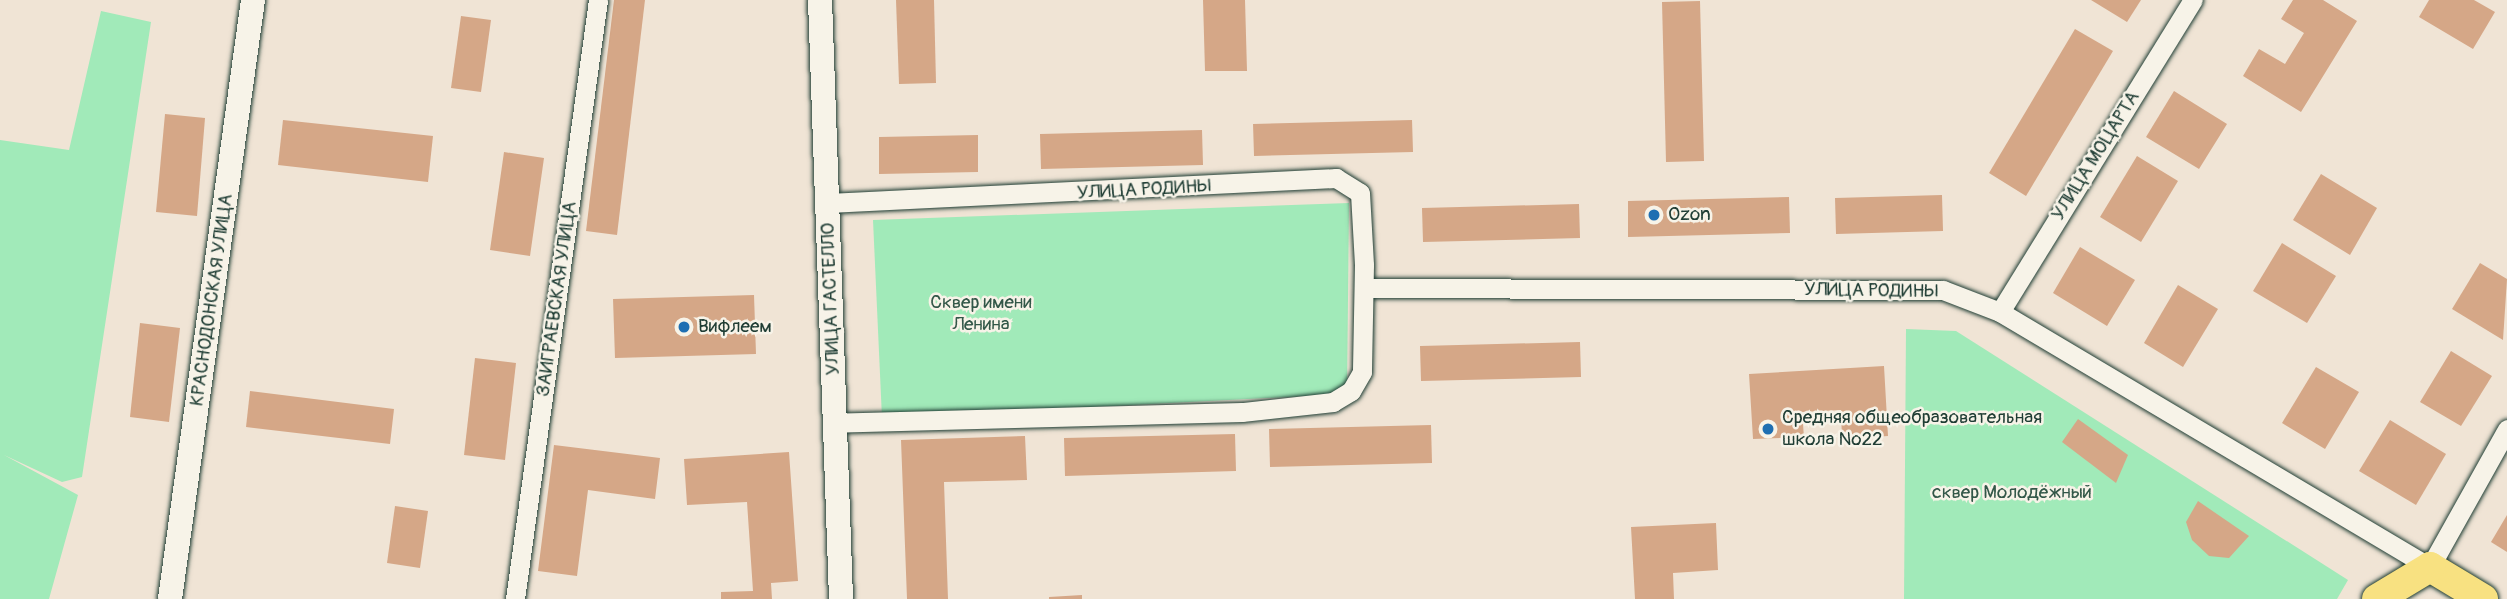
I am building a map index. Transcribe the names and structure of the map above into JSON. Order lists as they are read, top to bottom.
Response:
{
  "streets": {
    "street": [
      "УЛИЦА МОЦАРТА",
      "УЛИЦА РОДИНЫ",
      "ЗАИГРАЕВСКАЯ УЛИЦА",
      "УЛИЦА ГАСТЕЛЛО",
      "КРАСНОДОНСКАЯ УЛИЦА"
    ]
  },
  "crossings": [
    ["УЛИЦА МОЦАРТА", "УЛИЦА РОДИНЫ"],
    ["УЛИЦА РОДИНЫ", "УЛИЦА ГАСТЕЛЛО"]
  ],
  "parks": ["Сквер имени Ленина", "сквер Молодёжный"],
  "places": ["Ozon", "Вифлеем", "Средняя общеобразовательная школа №22"]
}
